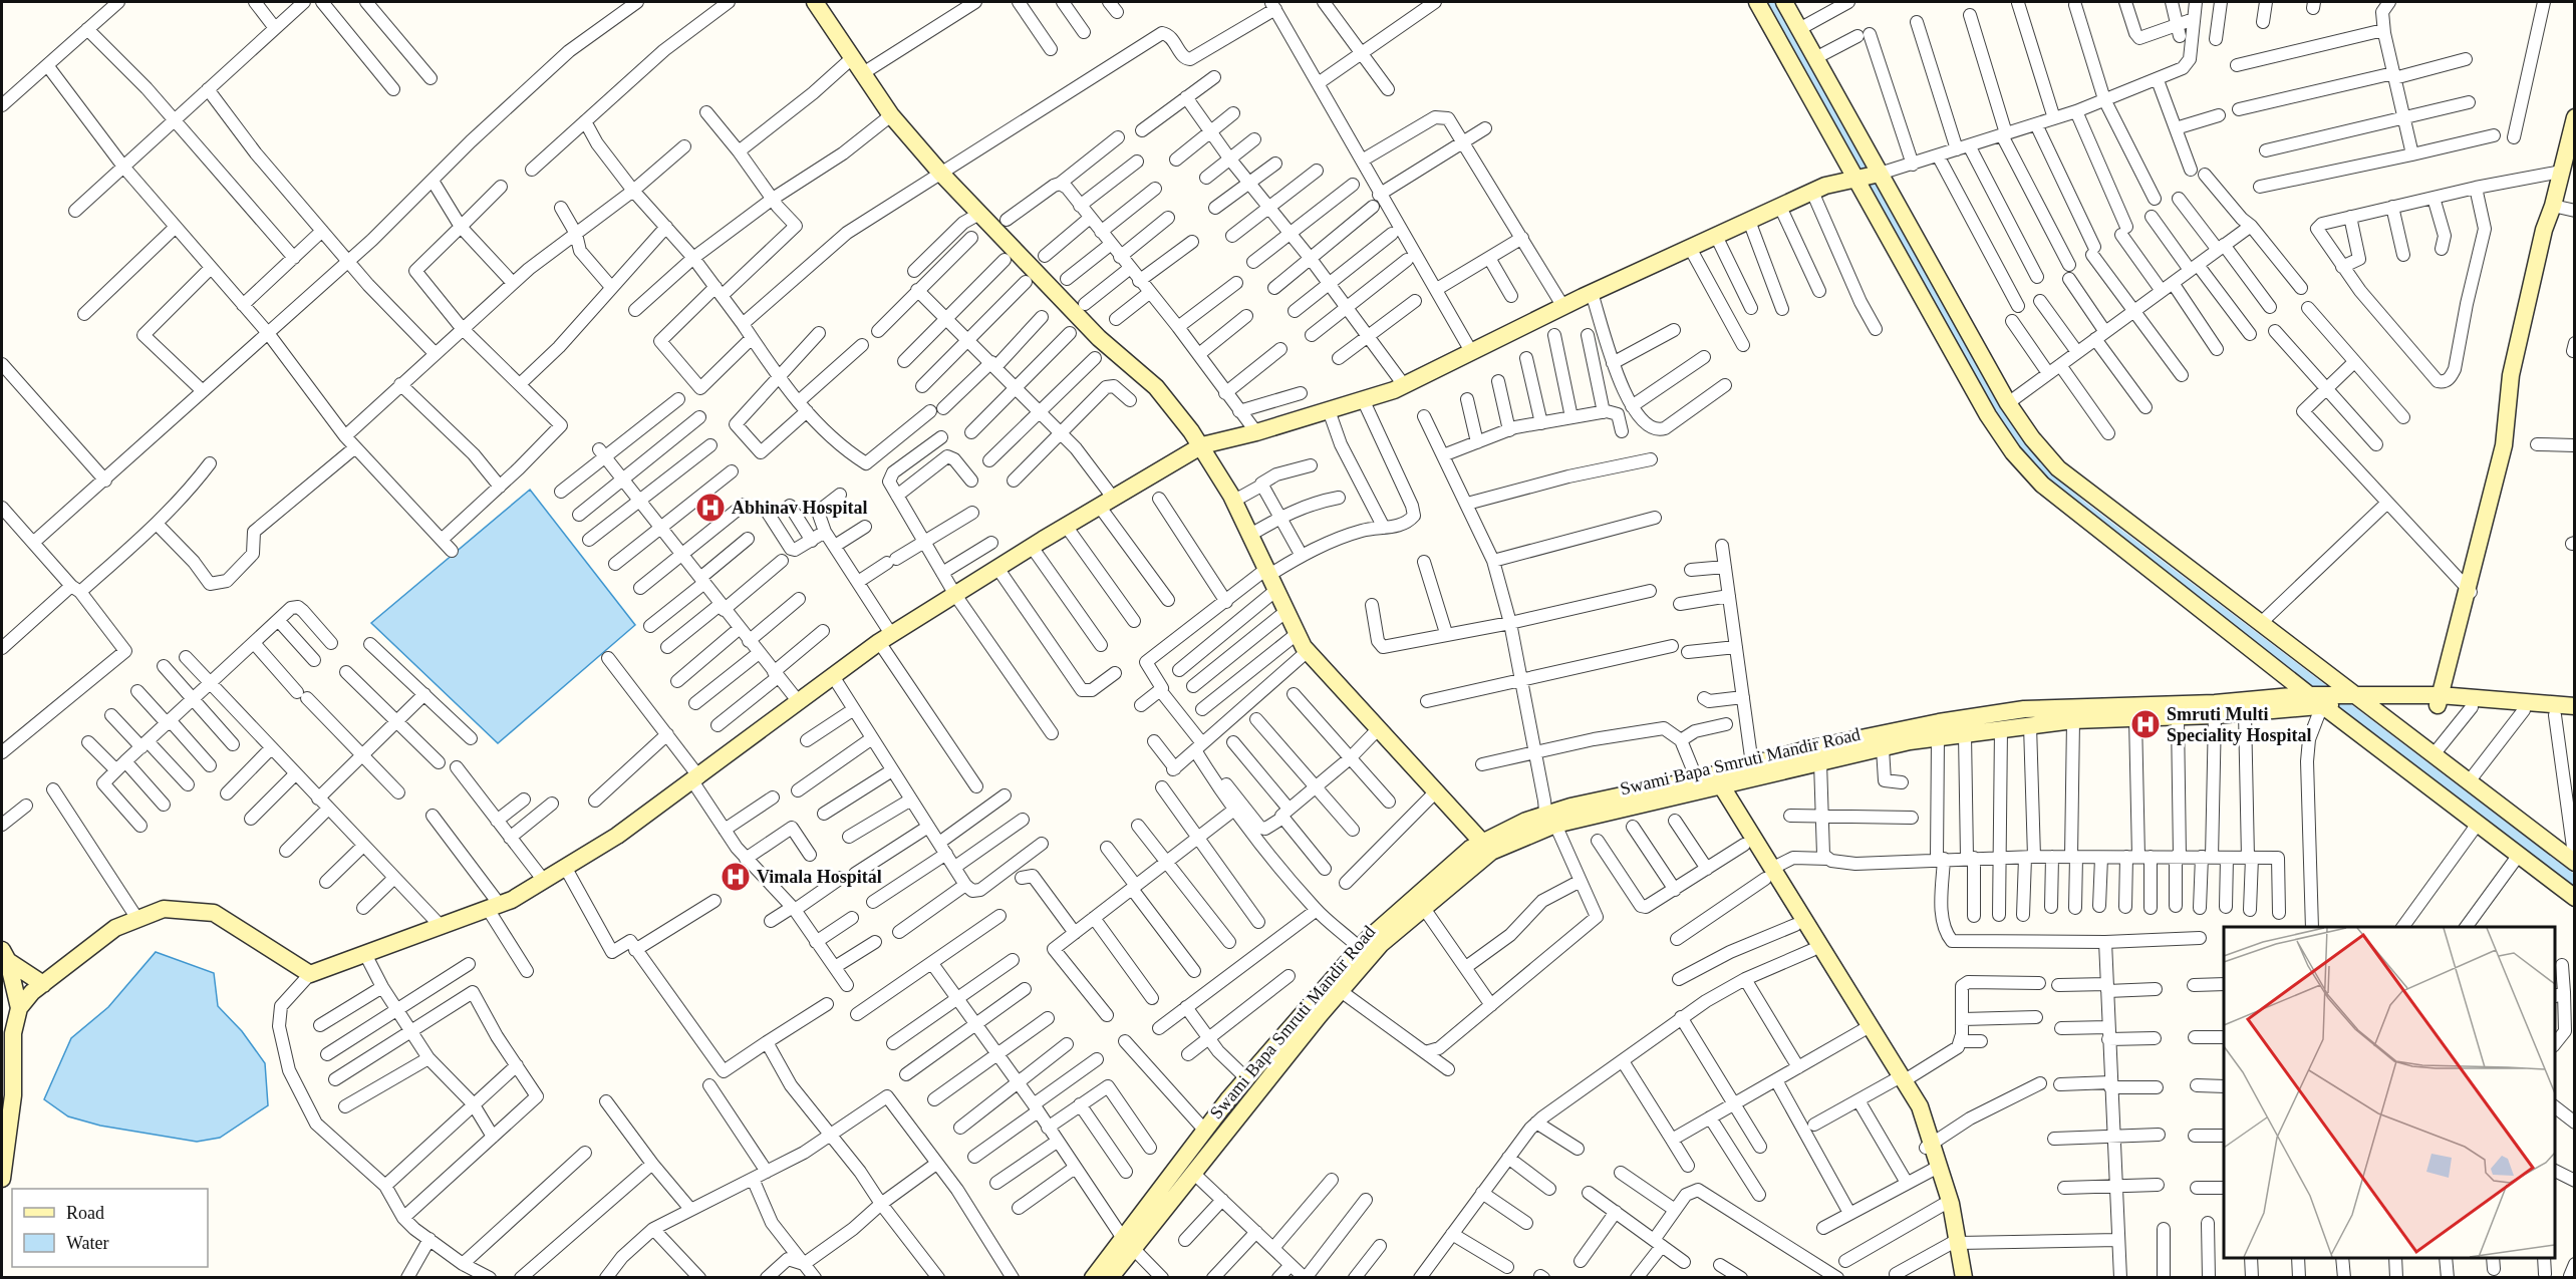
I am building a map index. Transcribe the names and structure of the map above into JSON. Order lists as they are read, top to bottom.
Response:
{
  "streets": {
    "street": ["Swami Bapa Smruti Mandir Road"]
  },
  "places": {
    "hospital": ["Abhinav Hospital", "Smruti Multi Speciality Hospital", "Vimala Hospital"]
  },
  "legend": ["Road", "Water"]
}
